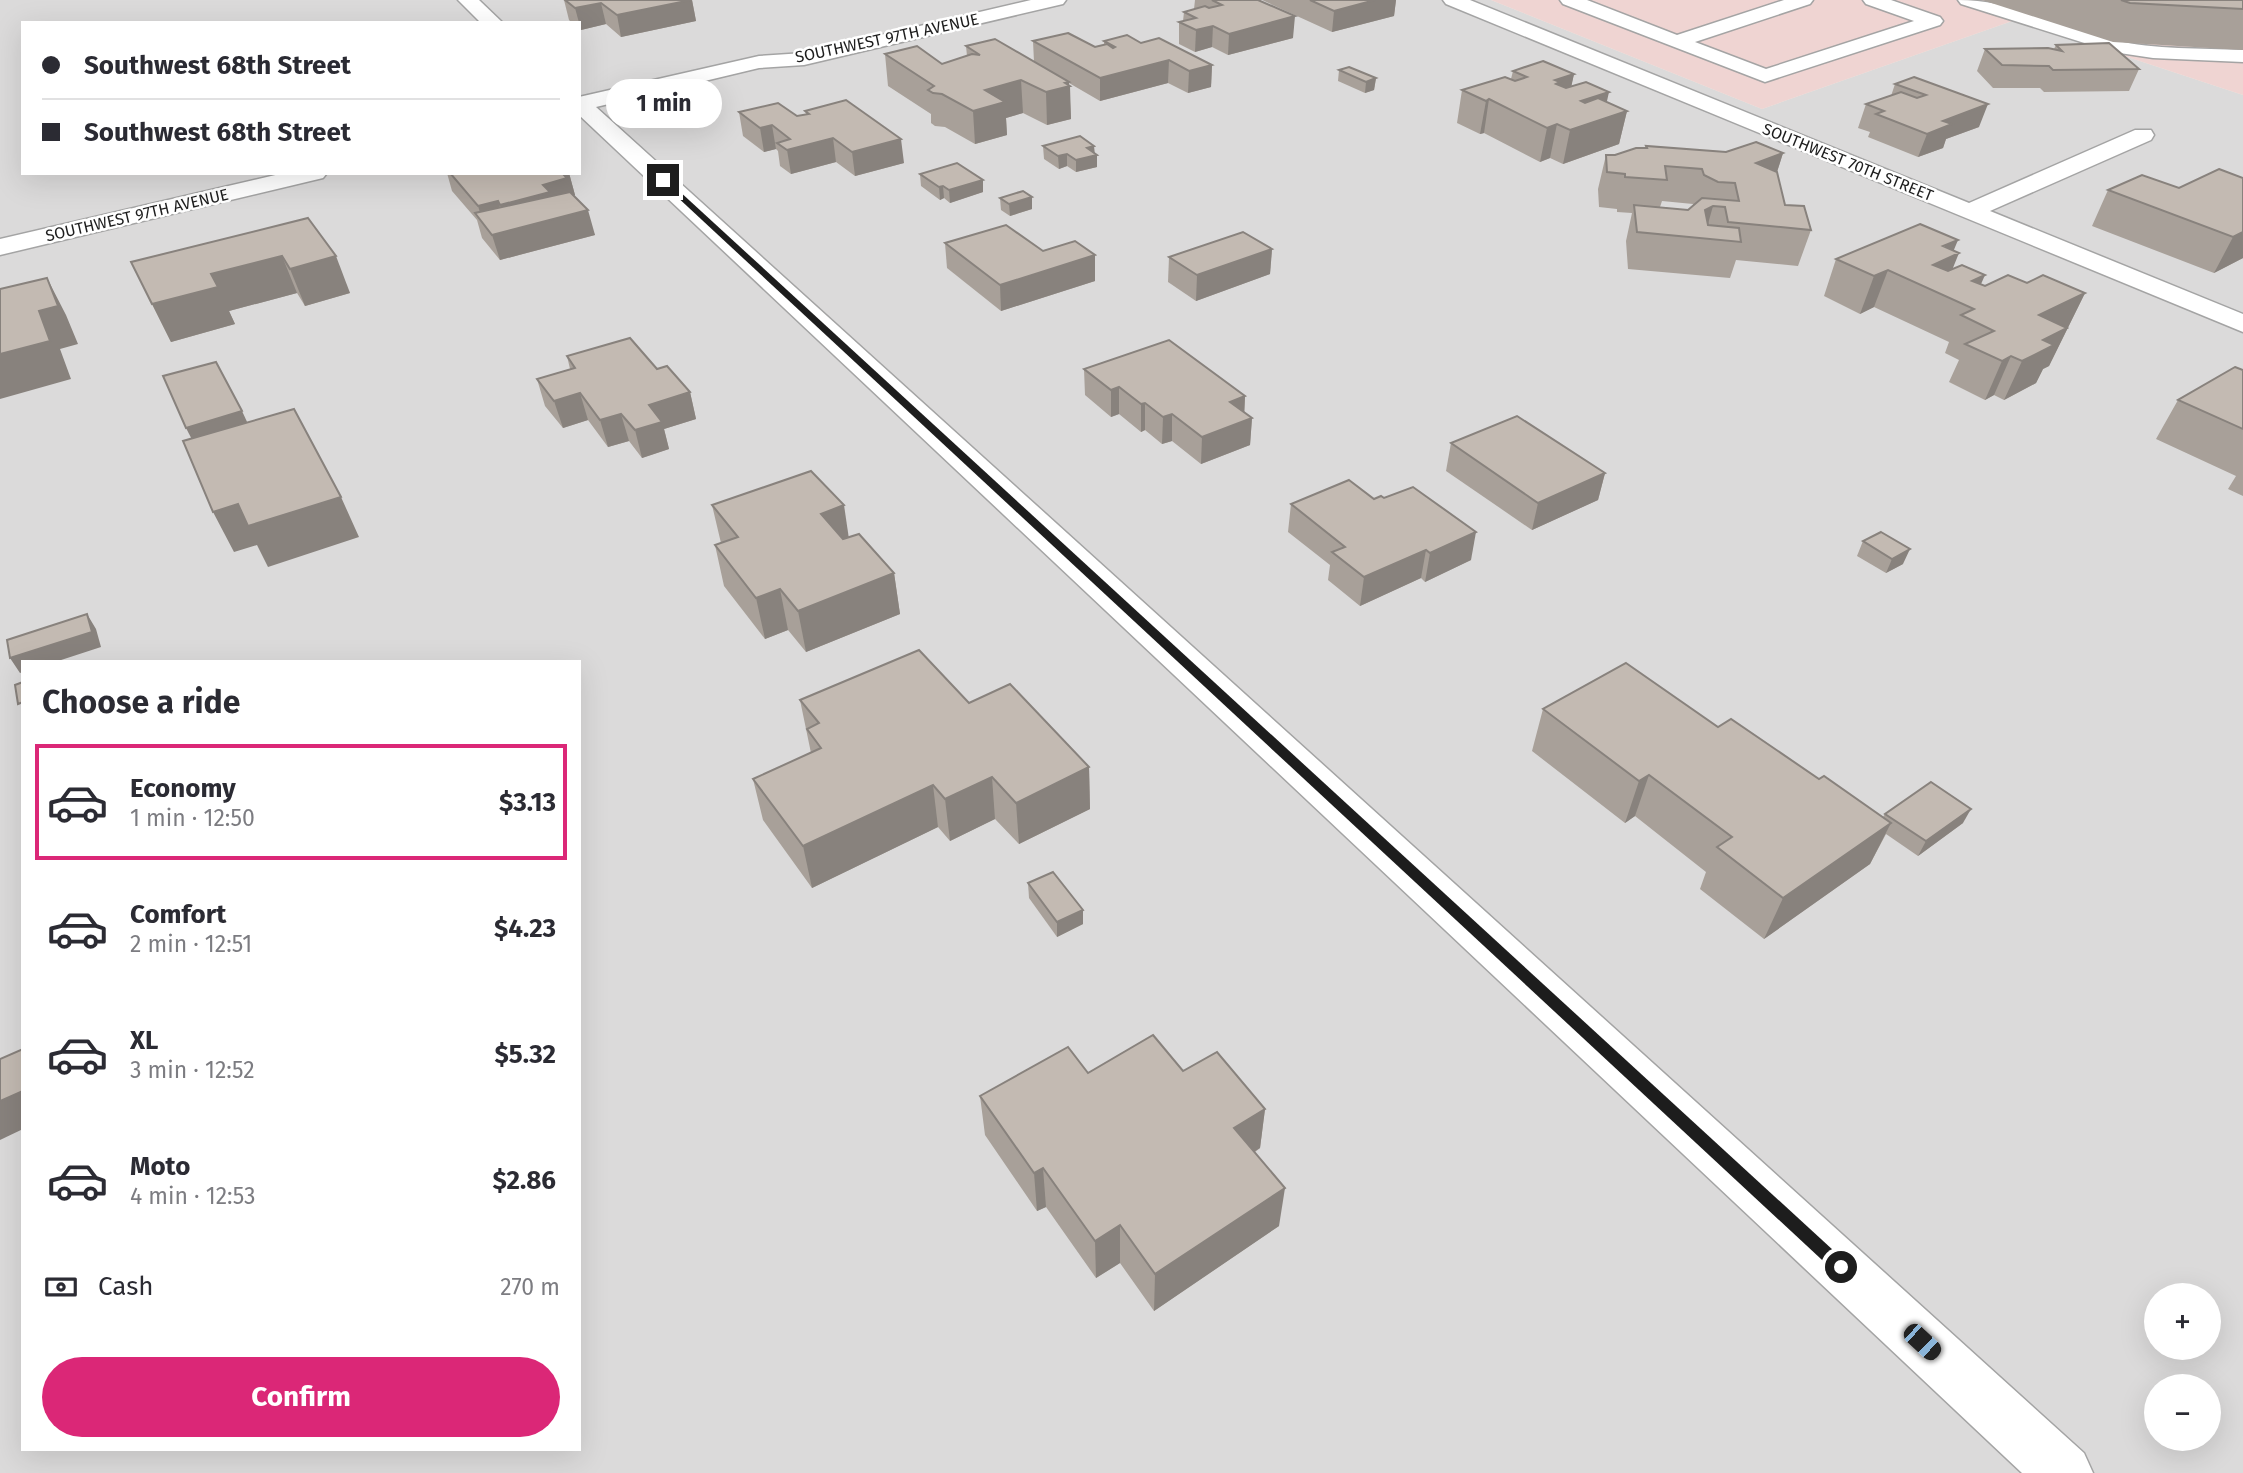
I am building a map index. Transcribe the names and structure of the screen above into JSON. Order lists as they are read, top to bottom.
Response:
{
  "streets": {
    "street": ["SOUTHWEST 97TH AVENUE", "SOUTHWEST 70TH STREET"]
  },
  "page": {
    "banner": ["Southwest 68th Street", "Southwest 68th Street"],
    "bubble": "1 min",
    "heading": "Choose a ride",
    "list": [
      {
        "name": "Economy",
        "note": "1 min · 12:50",
        "value": "$3.13"
      },
      {
        "name": "Comfort",
        "note": "2 min · 12:51",
        "value": "$4.23"
      },
      {
        "name": "XL",
        "note": "3 min · 12:52",
        "value": "$5.32"
      },
      {
        "name": "Moto",
        "note": "4 min · 12:53",
        "value": "$2.86"
      }
    ],
    "pay": ["Cash", "270 m"],
    "map_buttons": ["+", "−"],
    "buttons": "Confirm"
  }
}
